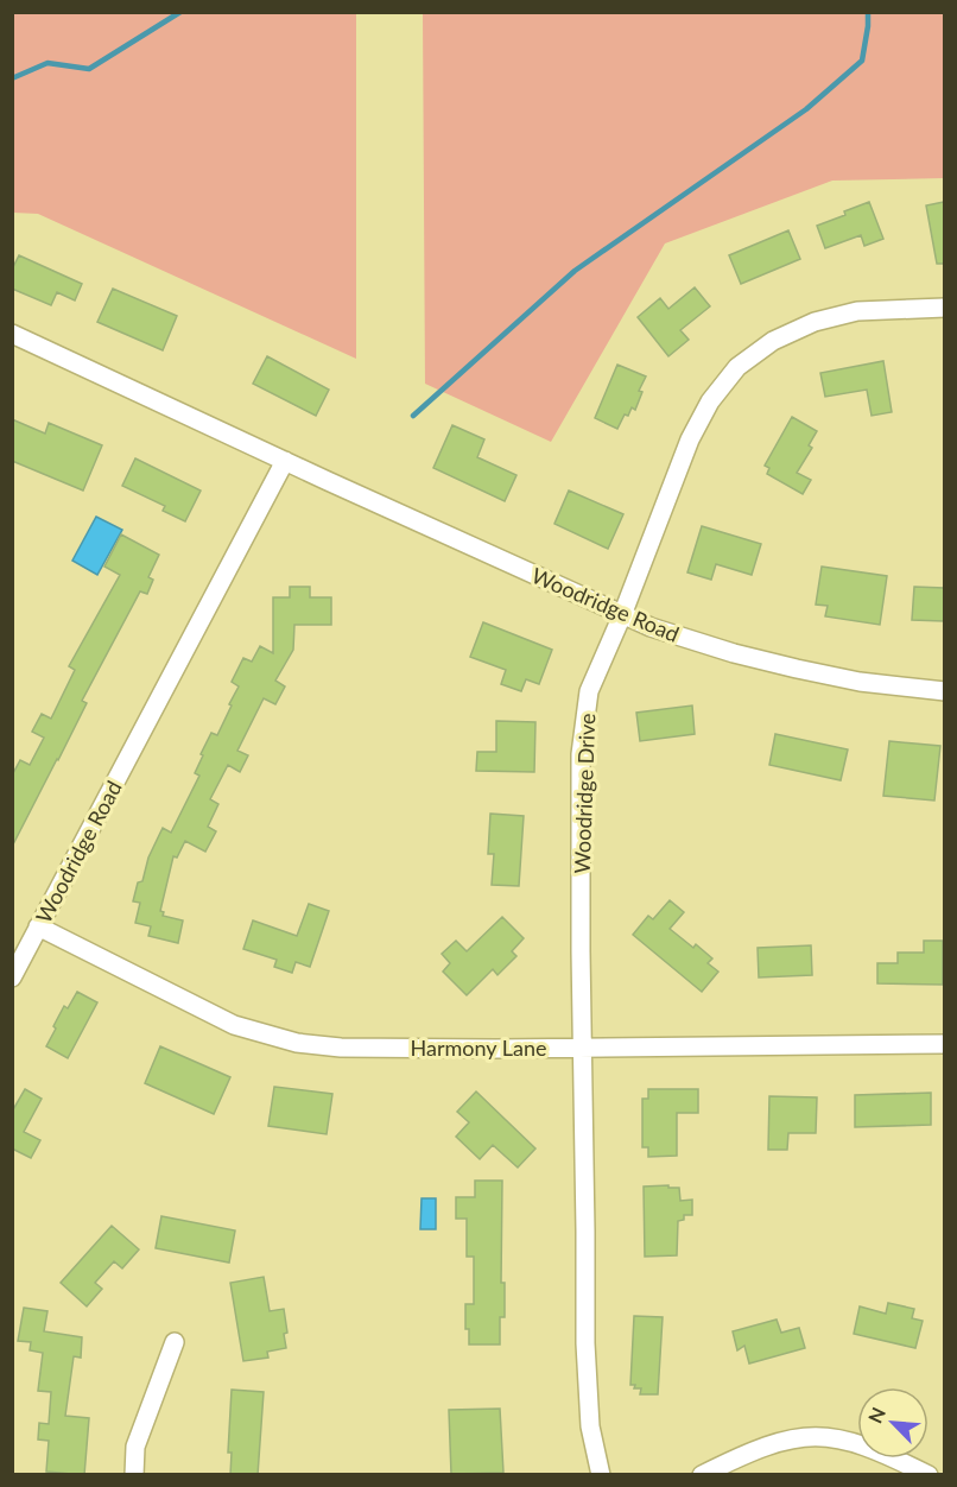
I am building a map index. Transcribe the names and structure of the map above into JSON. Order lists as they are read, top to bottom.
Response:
{
  "streets": {
    "street": ["Woodridge Road", "Woodridge Drive", "Harmony Lane"]
  },
  "crossings": [
    ["Woodridge Road", "Woodridge Drive"],
    ["Woodridge Road", "Harmony Lane"],
    ["Woodridge Drive", "Harmony Lane"]
  ],
  "north": "top left"
}
